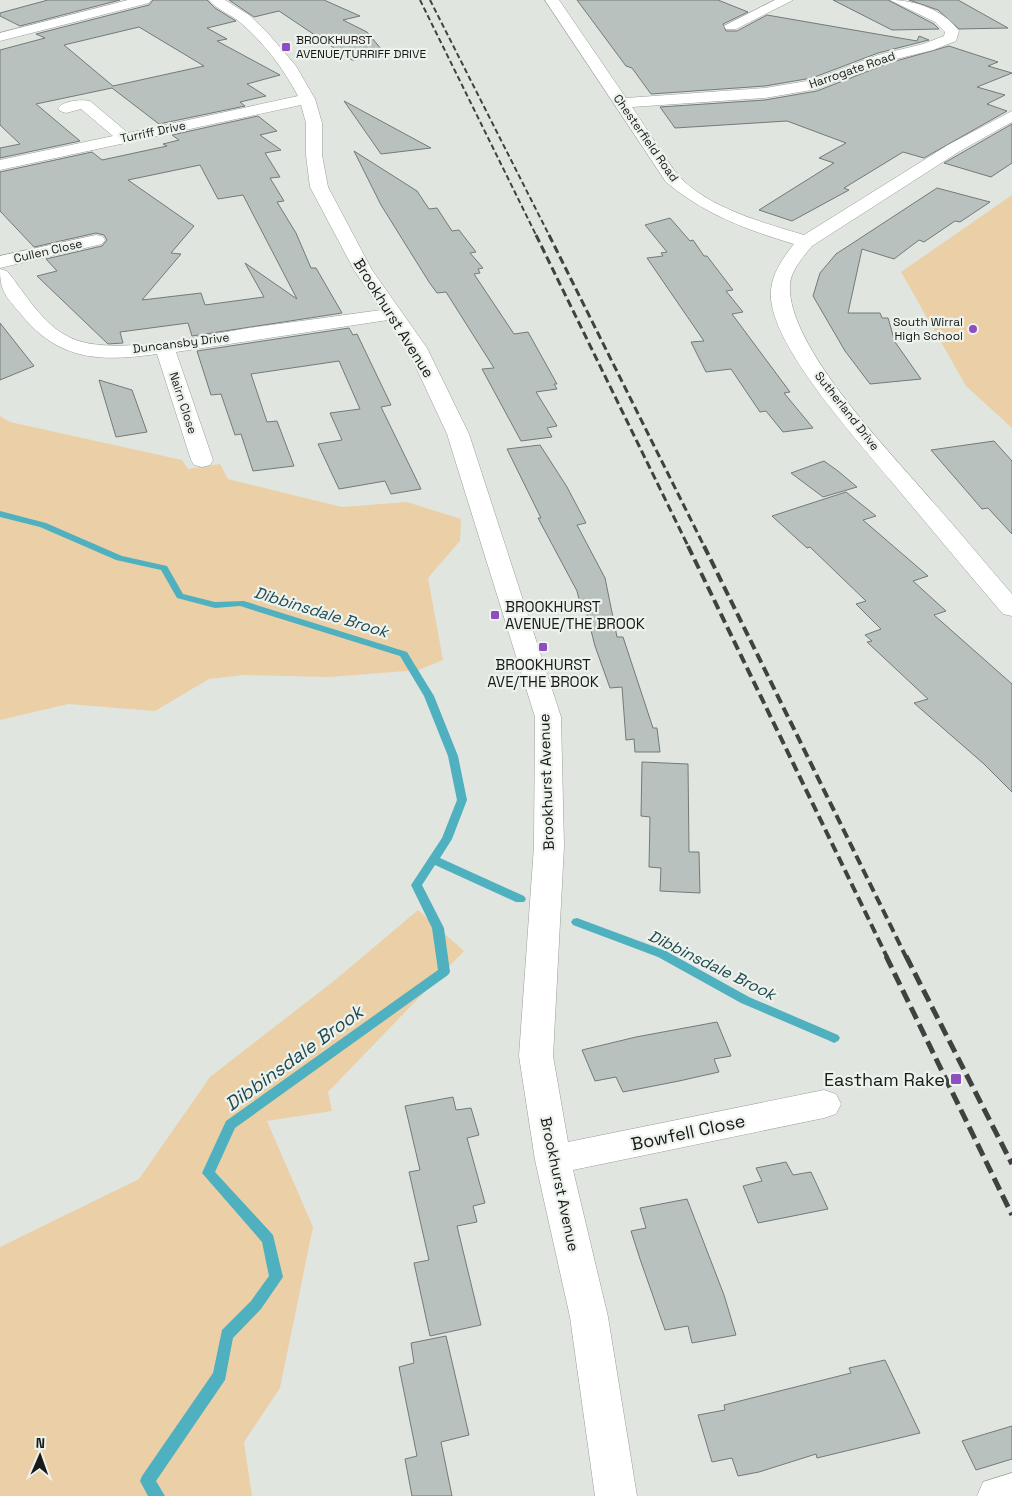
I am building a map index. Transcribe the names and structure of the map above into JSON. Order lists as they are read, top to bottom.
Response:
{
  "streets": {
    "street": [
      "Harrogate Road",
      "Turriff Drive",
      "Chesterfield Road",
      "Cullen Close",
      "Brookhurst Avenue",
      "Duncansby Drive",
      "Nairn Close",
      "Sutherland Drive",
      "Bowfell Close"
    ]
  },
  "crossings": [
    ["Harrogate Road", "Chesterfield Road"],
    ["Turriff Drive", "Brookhurst Avenue"],
    ["Chesterfield Road", "Sutherland Drive"],
    ["Brookhurst Avenue", "Duncansby Drive"],
    ["Brookhurst Avenue", "Bowfell Close"],
    ["Duncansby Drive", "Nairn Close"]
  ],
  "water": ["Dibbinsdale Brook"],
  "places": {
    "transit": [
      "BROOKHURST AVENUE/TURRIFF DRIVE",
      "BROOKHURST AVENUE/THE BROOK",
      "BROOKHURST AVE/THE BROOK",
      "Eastham Rake"
    ],
    "other": ["South Wirral High School"]
  },
  "north": "top"
}
